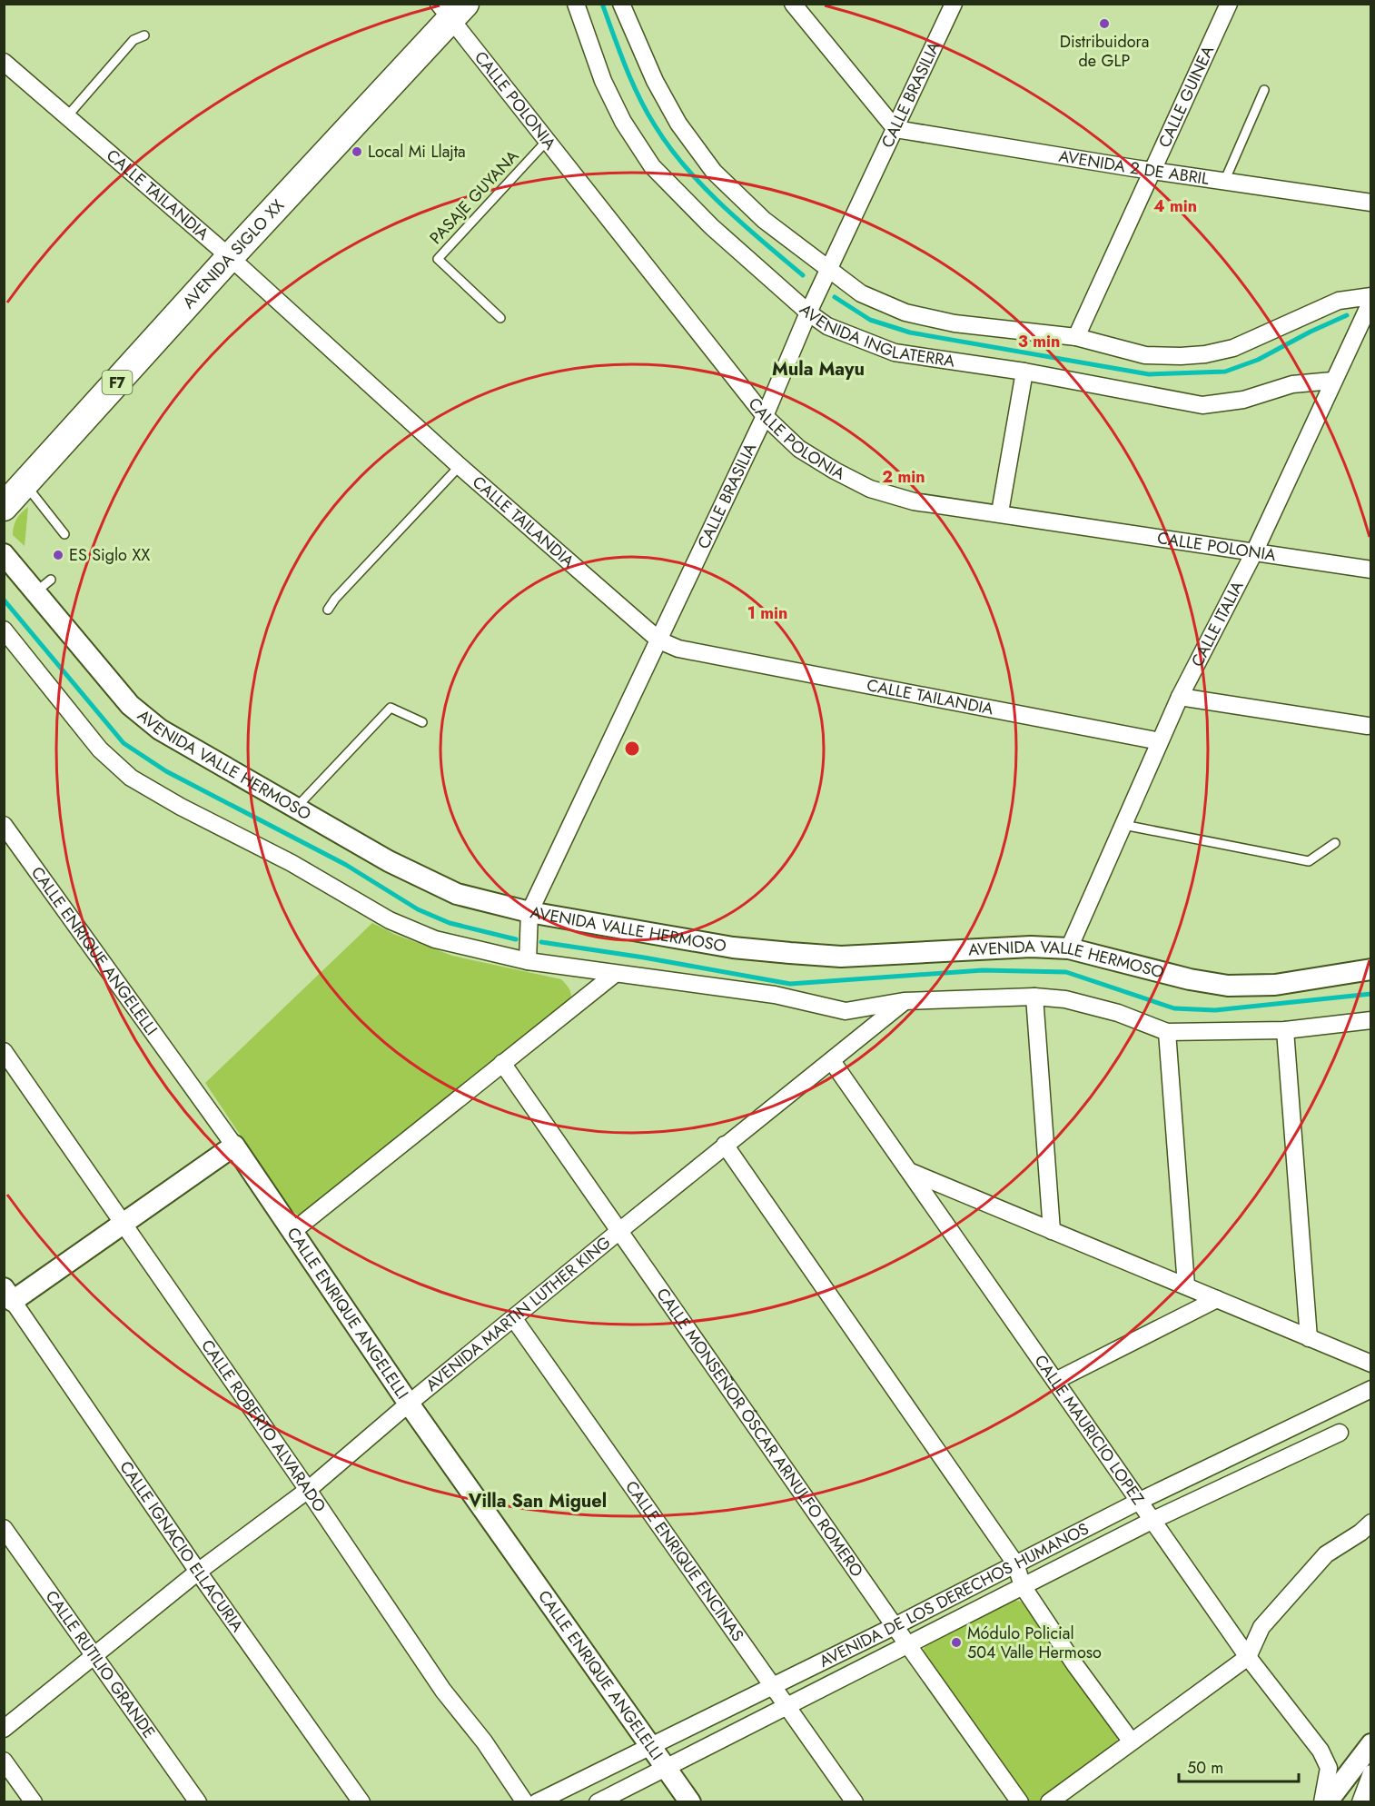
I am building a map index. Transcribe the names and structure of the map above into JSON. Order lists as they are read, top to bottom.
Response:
{
  "streets": {
    "highway": ["AVENIDA SIGLO XX", "F7"],
    "street": [
      "CALLE BRASILIA",
      "CALLE GUINEA",
      "CALLE POLONIA",
      "AVENIDA 2 DE ABRIL",
      "CALLE TAILANDIA",
      "AVENIDA INGLATERRA",
      "CALLE ITALIA",
      "AVENIDA VALLE HERMOSO",
      "CALLE ENRIQUE ANGELELLI",
      "AVENIDA MARTIN LUTHER KING",
      "CALLE ROBERTO ALVARADO",
      "CALLE MAURICIO LOPEZ",
      "CALLE MONSEÑOR ÓSCAR ARNULFO ROMERO",
      "CALLE IGNACIO ELLACURIA",
      "CALLE ENRIQUE ENCINAS",
      "AVENIDA DE LOS DERECHOS HUMANOS",
      "CALLE RUTILIO GRANDE"
    ],
    "lane": ["PASAJE GUYANA"]
  },
  "crossings": [
    ["CALLE BRASILIA", "CALLE POLONIA"],
    ["CALLE BRASILIA", "AVENIDA 2 DE ABRIL"],
    ["CALLE BRASILIA", "CALLE TAILANDIA"],
    ["CALLE BRASILIA", "AVENIDA INGLATERRA"],
    ["CALLE BRASILIA", "AVENIDA VALLE HERMOSO"],
    ["CALLE GUINEA", "AVENIDA 2 DE ABRIL"],
    ["CALLE GUINEA", "AVENIDA INGLATERRA"],
    ["CALLE POLONIA", "PASAJE GUYANA"],
    ["CALLE POLONIA", "AVENIDA SIGLO XX"],
    ["CALLE POLONIA", "CALLE ITALIA"],
    ["CALLE TAILANDIA", "AVENIDA SIGLO XX"],
    ["CALLE TAILANDIA", "CALLE ITALIA"],
    ["AVENIDA INGLATERRA", "CALLE ITALIA"],
    ["CALLE ITALIA", "AVENIDA VALLE HERMOSO"],
    ["CALLE ENRIQUE ANGELELLI", "AVENIDA MARTIN LUTHER KING"],
    ["CALLE ENRIQUE ANGELELLI", "AVENIDA DE LOS DERECHOS HUMANOS"],
    ["AVENIDA MARTIN LUTHER KING", "CALLE ROBERTO ALVARADO"],
    ["AVENIDA MARTIN LUTHER KING", "CALLE MAURICIO LOPEZ"],
    ["AVENIDA MARTIN LUTHER KING", "CALLE MONSEÑOR ÓSCAR ARNULFO ROMERO"],
    ["AVENIDA MARTIN LUTHER KING", "CALLE IGNACIO ELLACURIA"],
    ["AVENIDA MARTIN LUTHER KING", "CALLE ENRIQUE ENCINAS"],
    ["AVENIDA MARTIN LUTHER KING", "CALLE RUTILIO GRANDE"],
    ["CALLE MAURICIO LOPEZ", "AVENIDA DE LOS DERECHOS HUMANOS"],
    ["CALLE MONSEÑOR ÓSCAR ARNULFO ROMERO", "AVENIDA DE LOS DERECHOS HUMANOS"],
    ["CALLE ENRIQUE ENCINAS", "AVENIDA DE LOS DERECHOS HUMANOS"]
  ],
  "districts": ["Mula Mayu", "Villa San Miguel"],
  "places": [
    "Distribuidora de GLP",
    "Local Mi Llajta",
    "ES Siglo XX",
    "Módulo Policial 504 Valle Hermoso"
  ],
  "scale_bar": "50 m",
  "rings": [
    "4 min",
    "3 min",
    "2 min",
    "1 min"
  ]
}
